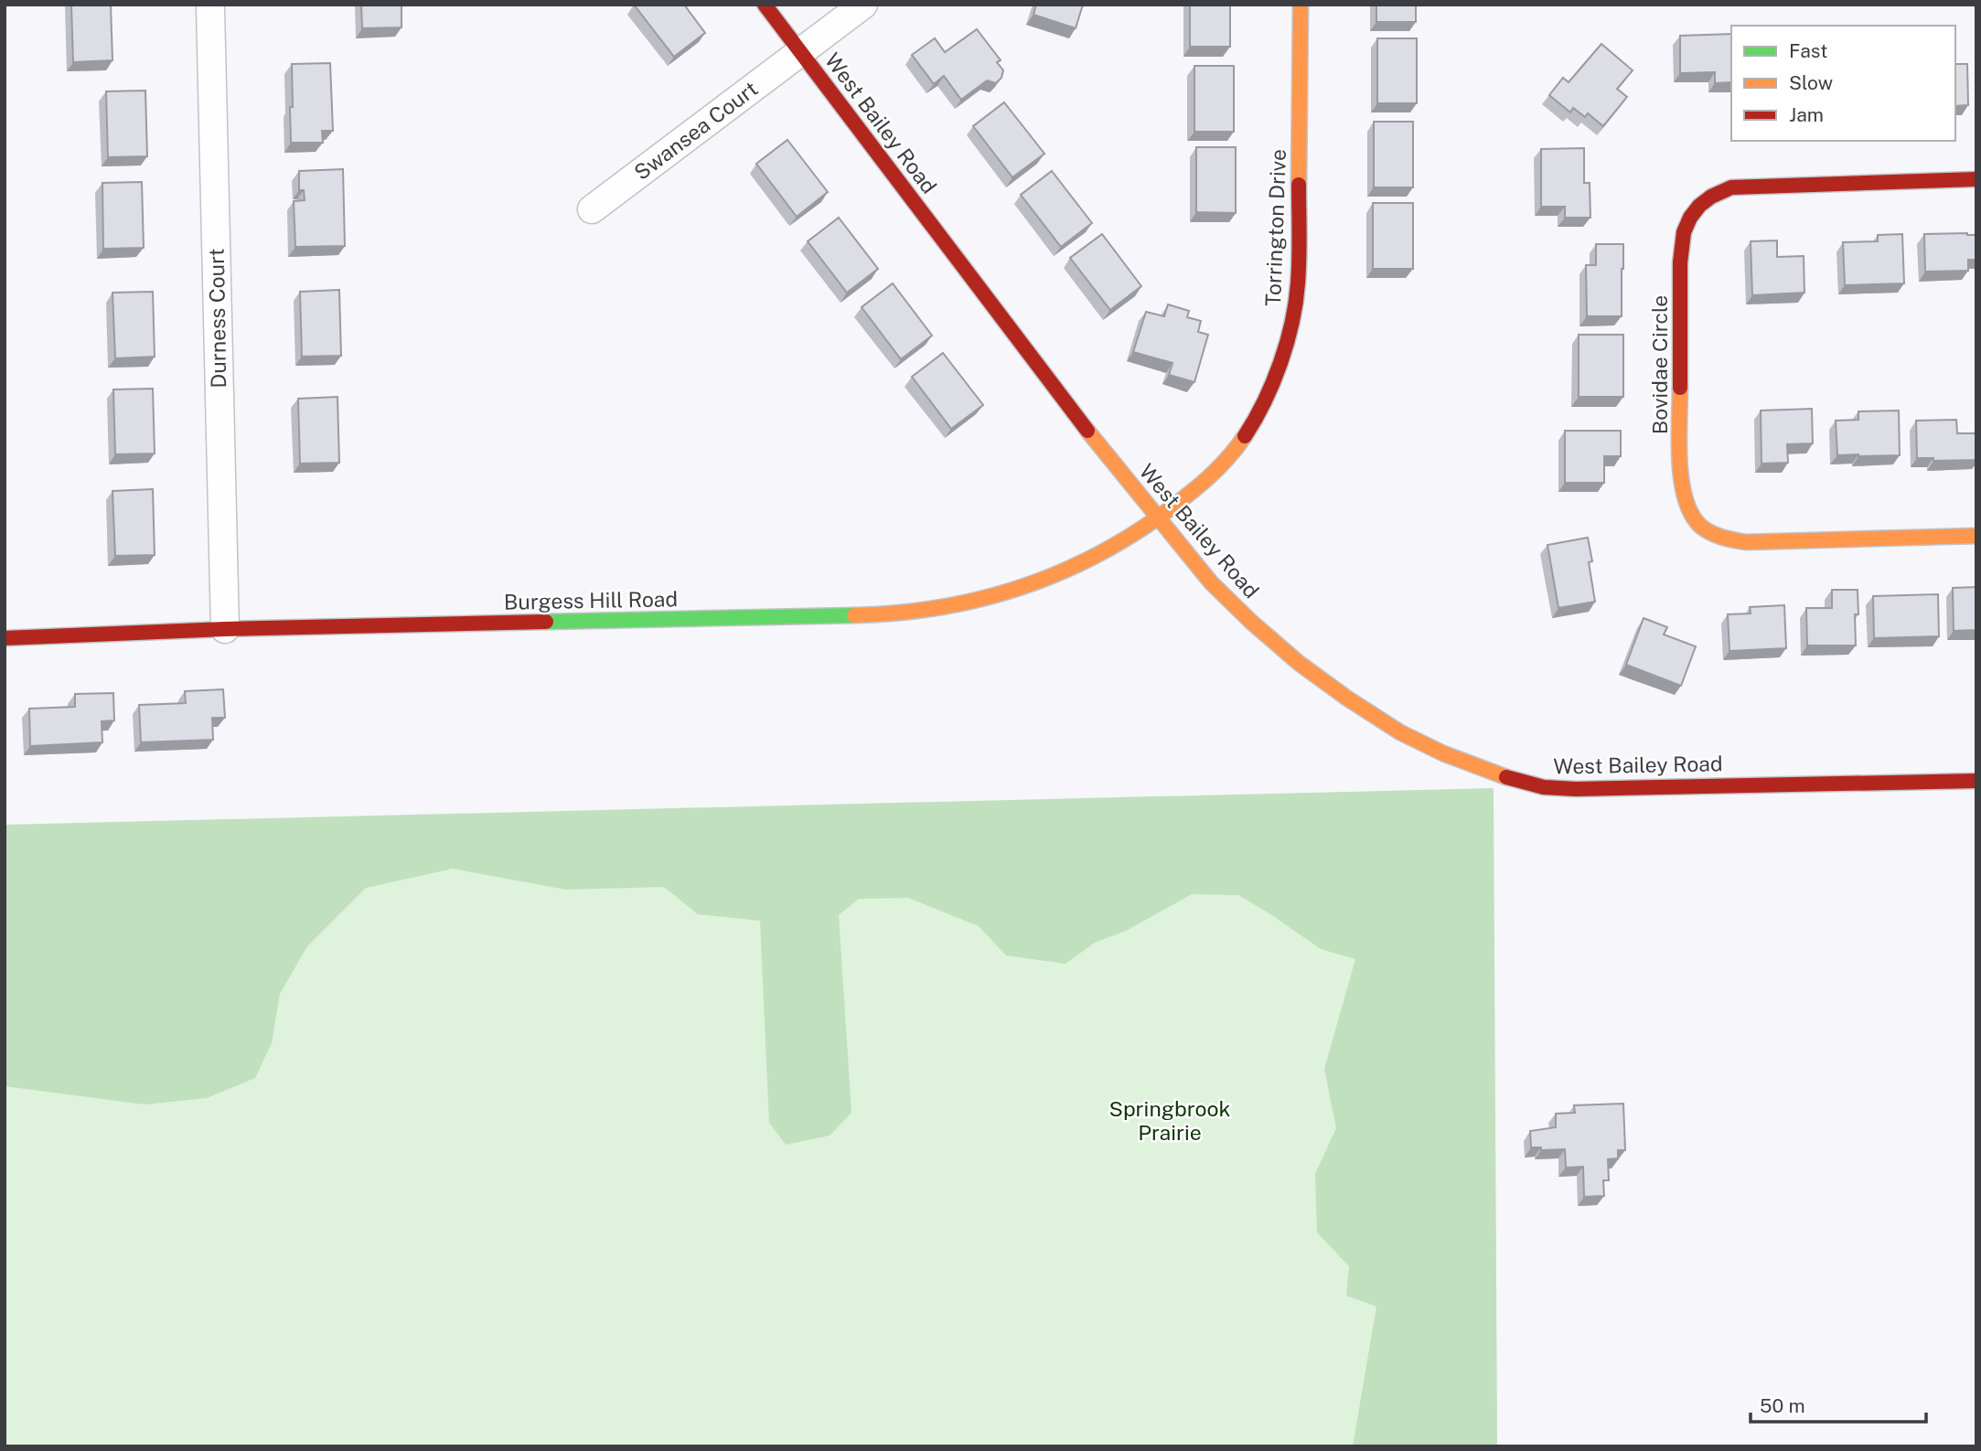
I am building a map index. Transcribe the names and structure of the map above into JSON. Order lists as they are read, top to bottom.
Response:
{
  "streets": {
    "street": [
      "West Bailey Road",
      "Swansea Court",
      "Torrington Drive",
      "Durness Court",
      "Bovidae Circle",
      "Burgess Hill Road"
    ]
  },
  "crossings": [
    ["West Bailey Road", "Swansea Court"],
    ["West Bailey Road", "Torrington Drive"],
    ["West Bailey Road", "Burgess Hill Road"],
    ["Torrington Drive", "Burgess Hill Road"],
    ["Durness Court", "Burgess Hill Road"]
  ],
  "parks": ["Springbrook Prairie"],
  "legend": ["Fast", "Slow", "Jam"],
  "scale_bar": "50 m"
}
